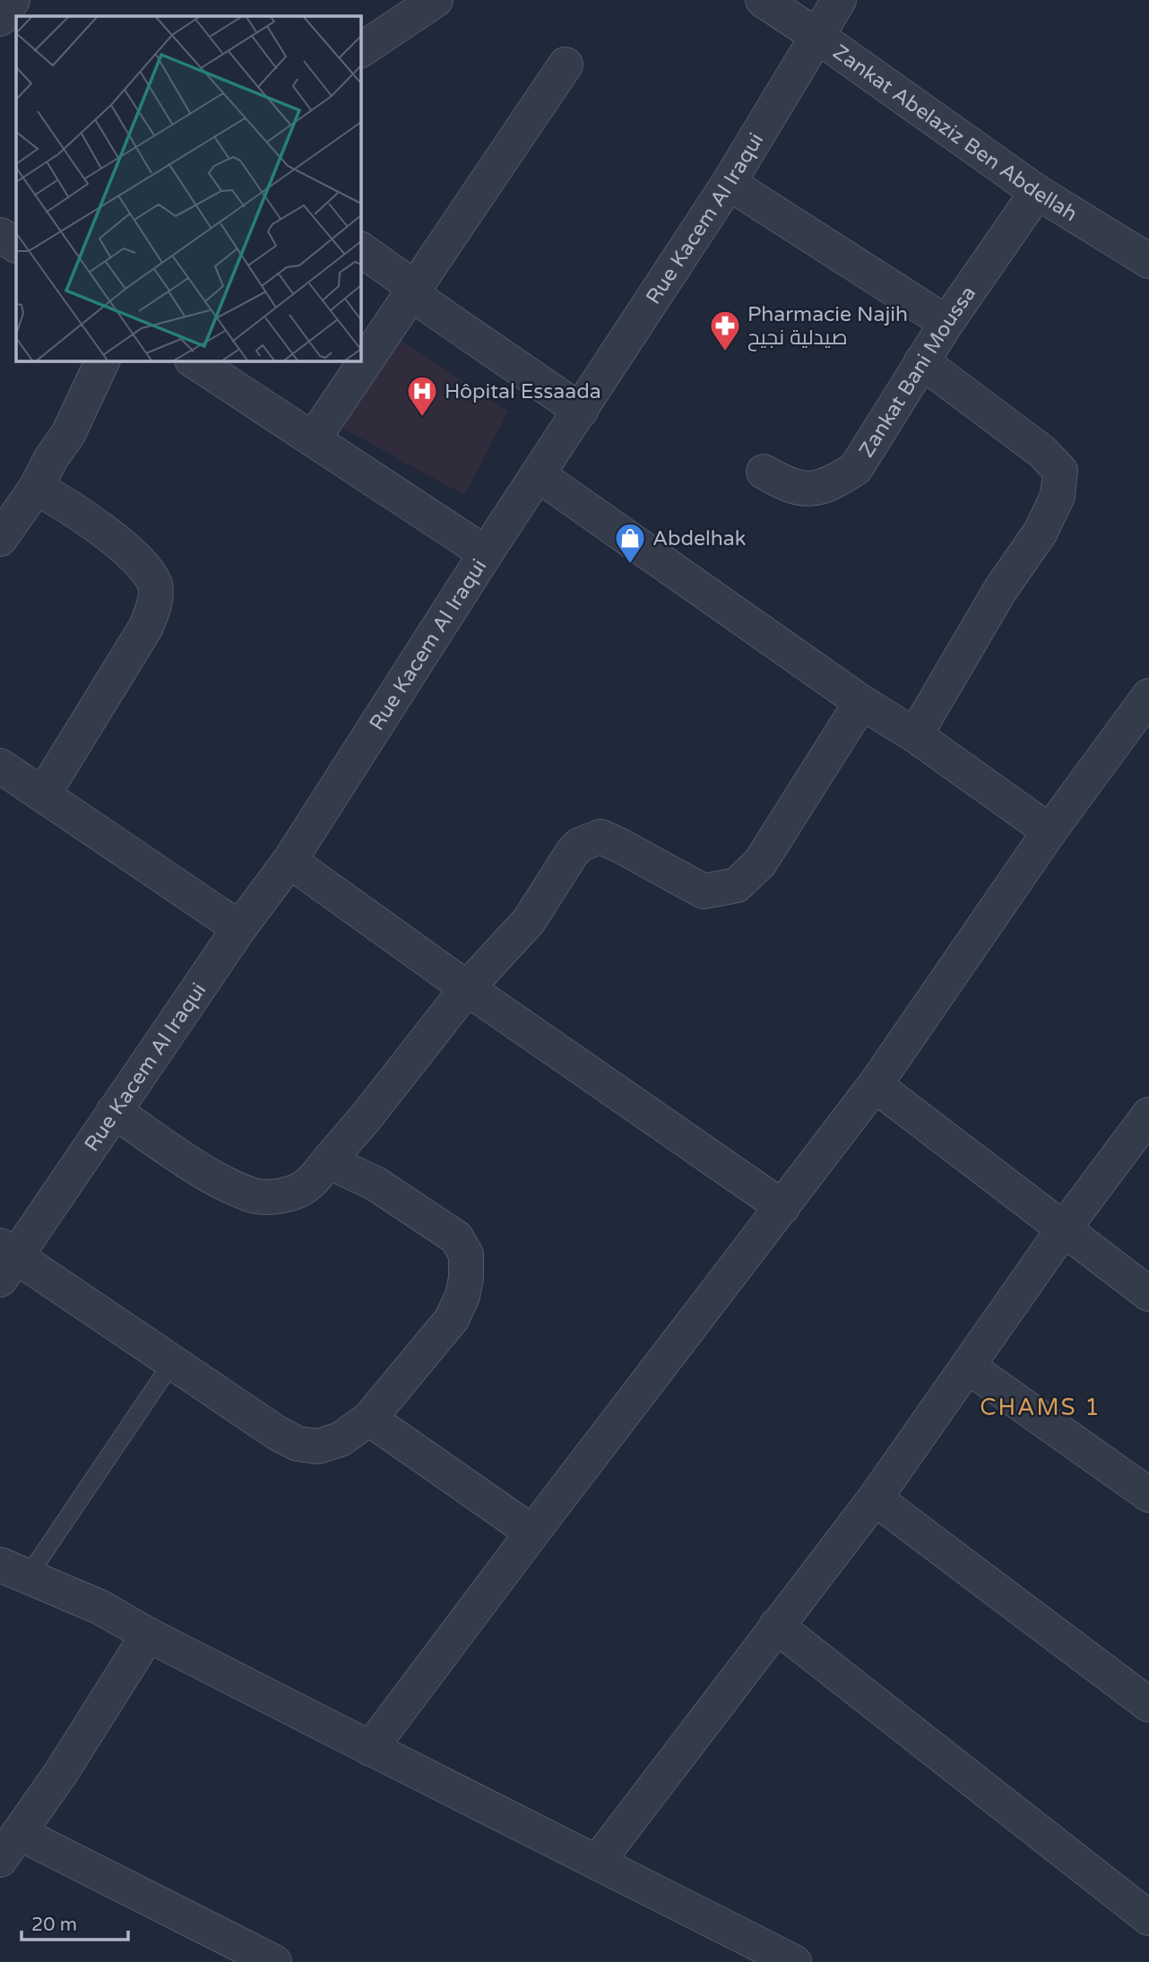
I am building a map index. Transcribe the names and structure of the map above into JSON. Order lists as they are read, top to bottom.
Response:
{
  "streets": {
    "street": ["Zankat Abelaziz Ben Abdellah", "Rue Kacem Al Iraqui", "Zankat Bani Moussa"]
  },
  "crossings": [
    ["Zankat Abelaziz Ben Abdellah", "Rue Kacem Al Iraqui"],
    ["Zankat Abelaziz Ben Abdellah", "Zankat Bani Moussa"]
  ],
  "districts": ["CHAMS 1"],
  "places": {
    "pharmacy": ["Pharmacie Najih صيدلية نجيح"],
    "hospital": ["Hôpital Essaada"],
    "shop": ["Abdelhak"]
  },
  "scale_bar": "20 m"
}
